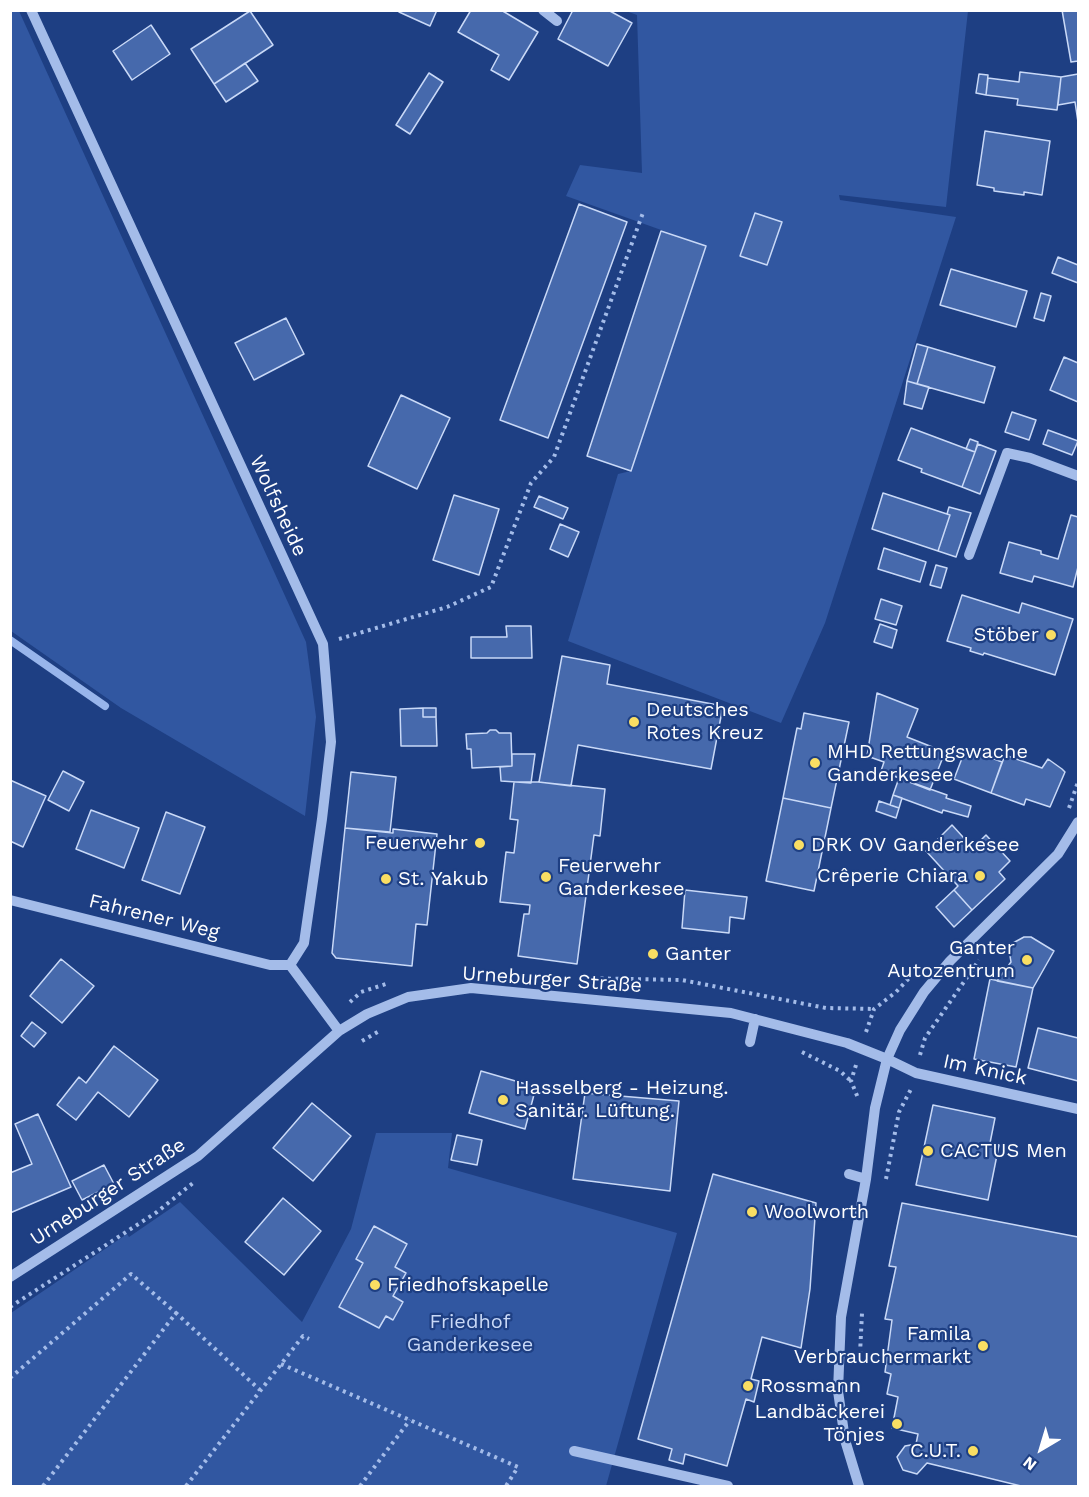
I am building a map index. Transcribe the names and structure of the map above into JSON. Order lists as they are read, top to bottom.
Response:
{
  "streets": {
    "street": [
      "Wolfsheide",
      "Fahrener Weg",
      "Urneburger Straße",
      "Im Knick"
    ]
  },
  "crossings": [
    ["Wolfsheide", "Fahrener Weg"],
    ["Urneburger Straße", "Im Knick"]
  ],
  "parks": ["Friedhof Ganderkesee"],
  "places": [
    "Stöber",
    "Deutsches Rotes Kreuz",
    "MHD Rettungswache Ganderkesee",
    "Feuerwehr",
    "DRK OV Ganderkesee",
    "Crêperie Chiara",
    "Feuerwehr Ganderkesee",
    "St. Yakub",
    "Ganter",
    "Ganter Autozentrum",
    "Hasselberg - Heizung. Sanitär. Lüftung.",
    "CACTUS Men",
    "Woolworth",
    "Friedhofskapelle",
    "Famila Verbrauchermarkt",
    "Rossmann",
    "Landbäckerei Tönjes",
    "C.U.T."
  ],
  "north": "bottom left"
}
